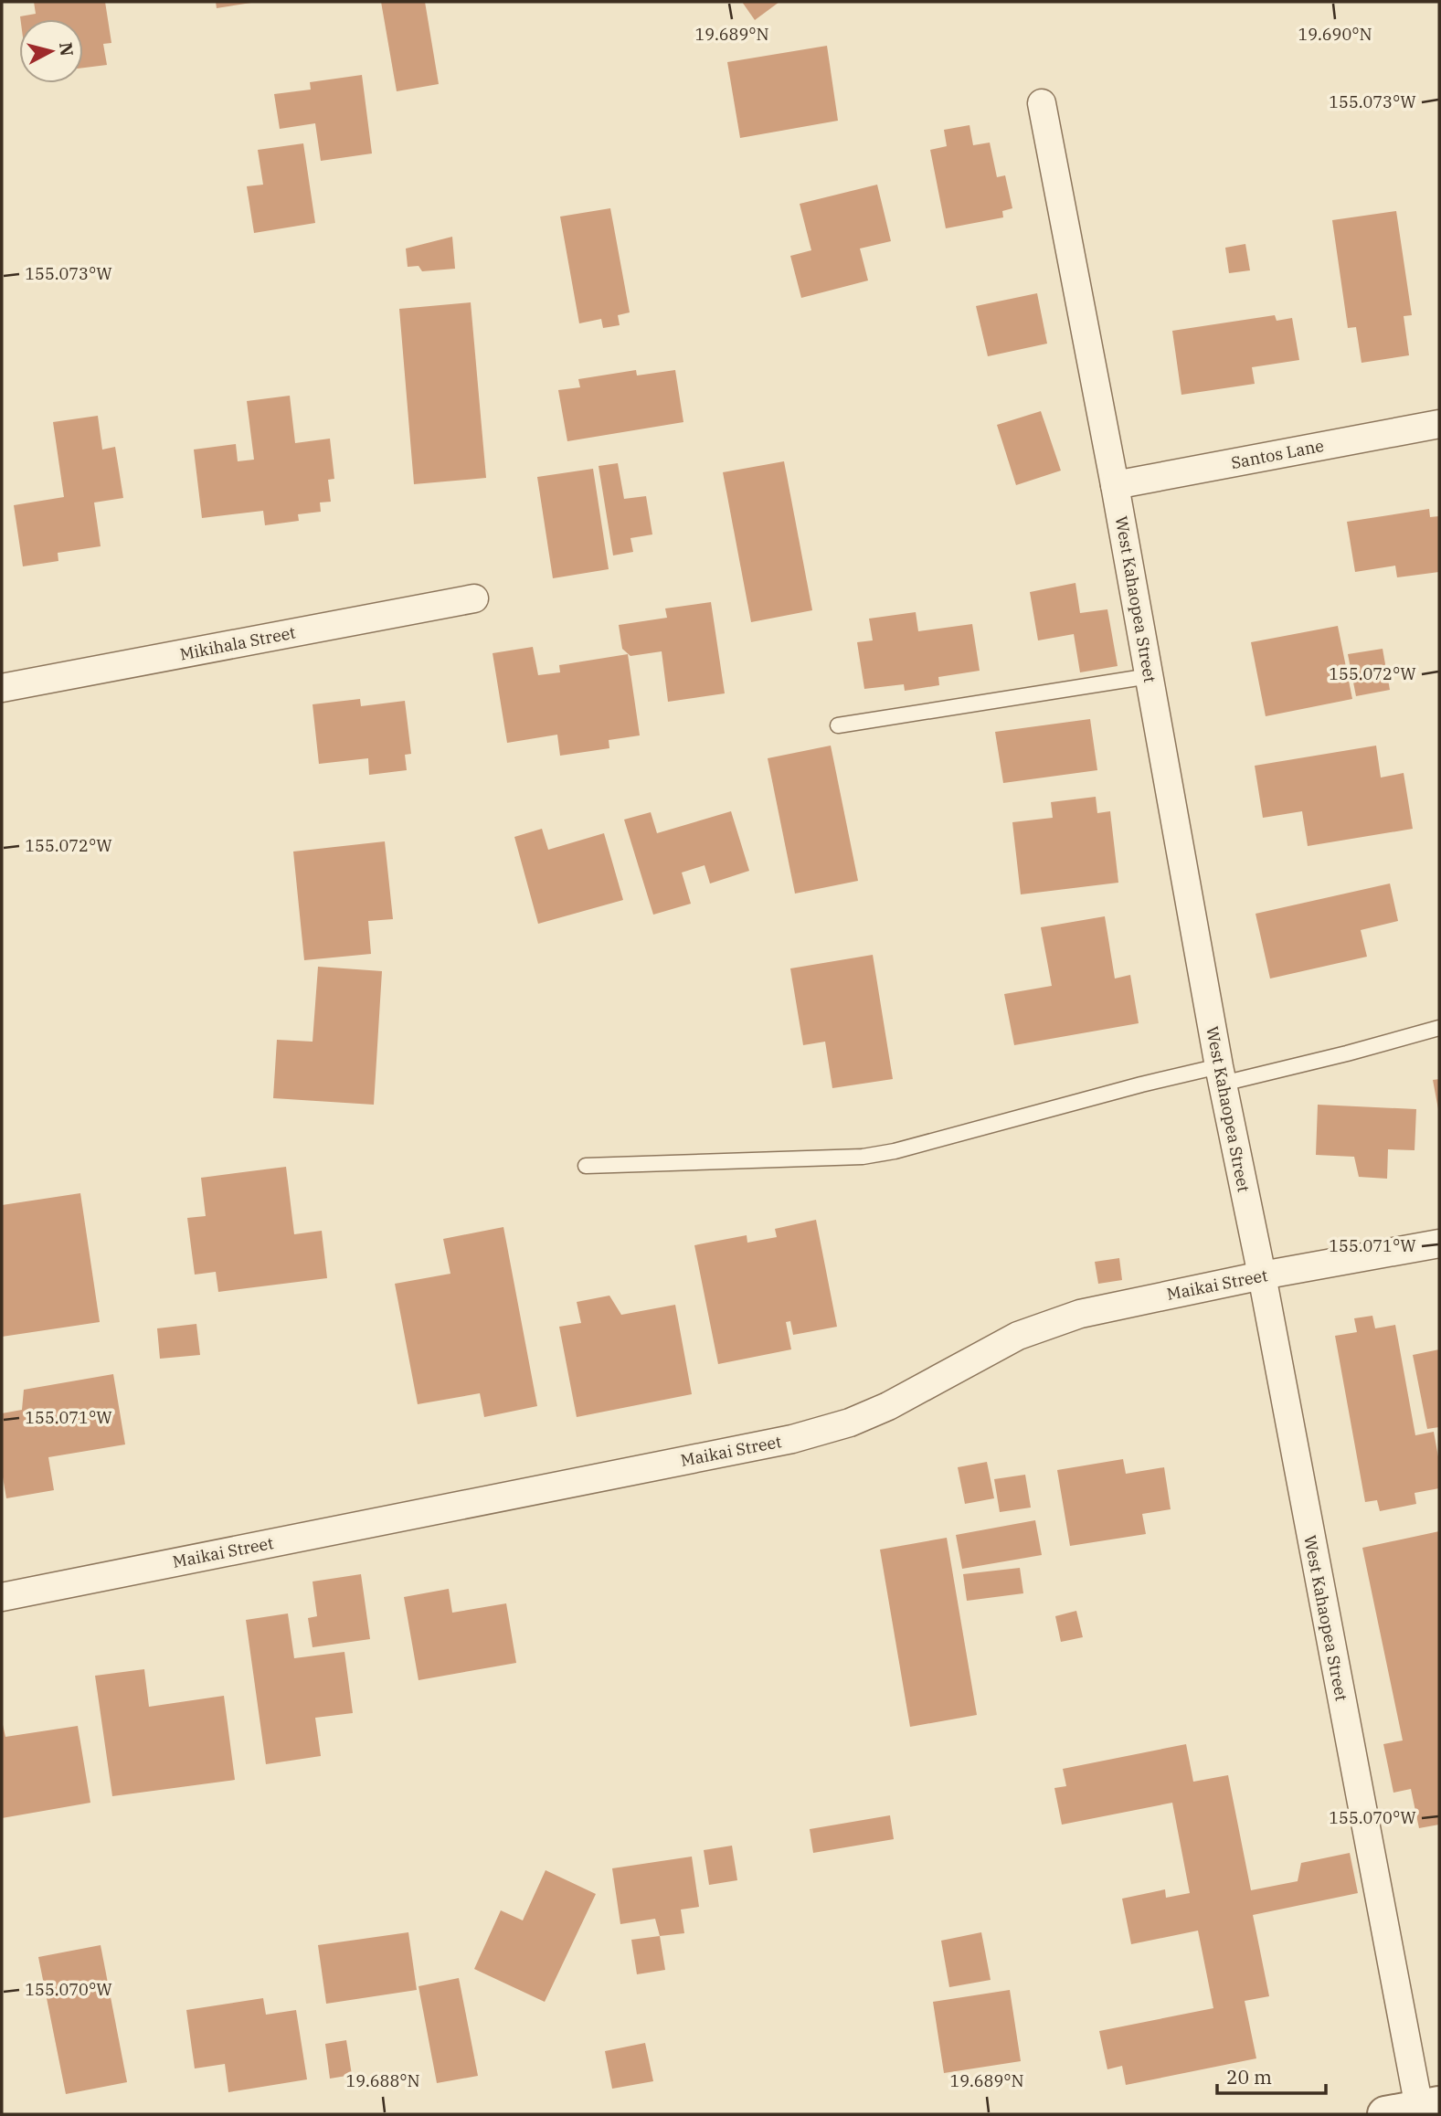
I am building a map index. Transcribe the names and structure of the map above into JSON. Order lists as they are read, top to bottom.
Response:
{
  "streets": {
    "street": [
      "Santos Lane",
      "West Kahaopea Street",
      "Mikihala Street",
      "Maikai Street"
    ]
  },
  "crossings": [
    ["Santos Lane", "West Kahaopea Street"],
    ["West Kahaopea Street", "Maikai Street"]
  ],
  "scale_bar": "20 m",
  "north": "right",
  "coordinates": [
    "19.689°N",
    "19.690°N",
    "155.073°W",
    "155.072°W",
    "155.071°W",
    "155.070°W",
    "19.688°N"
  ]
}
